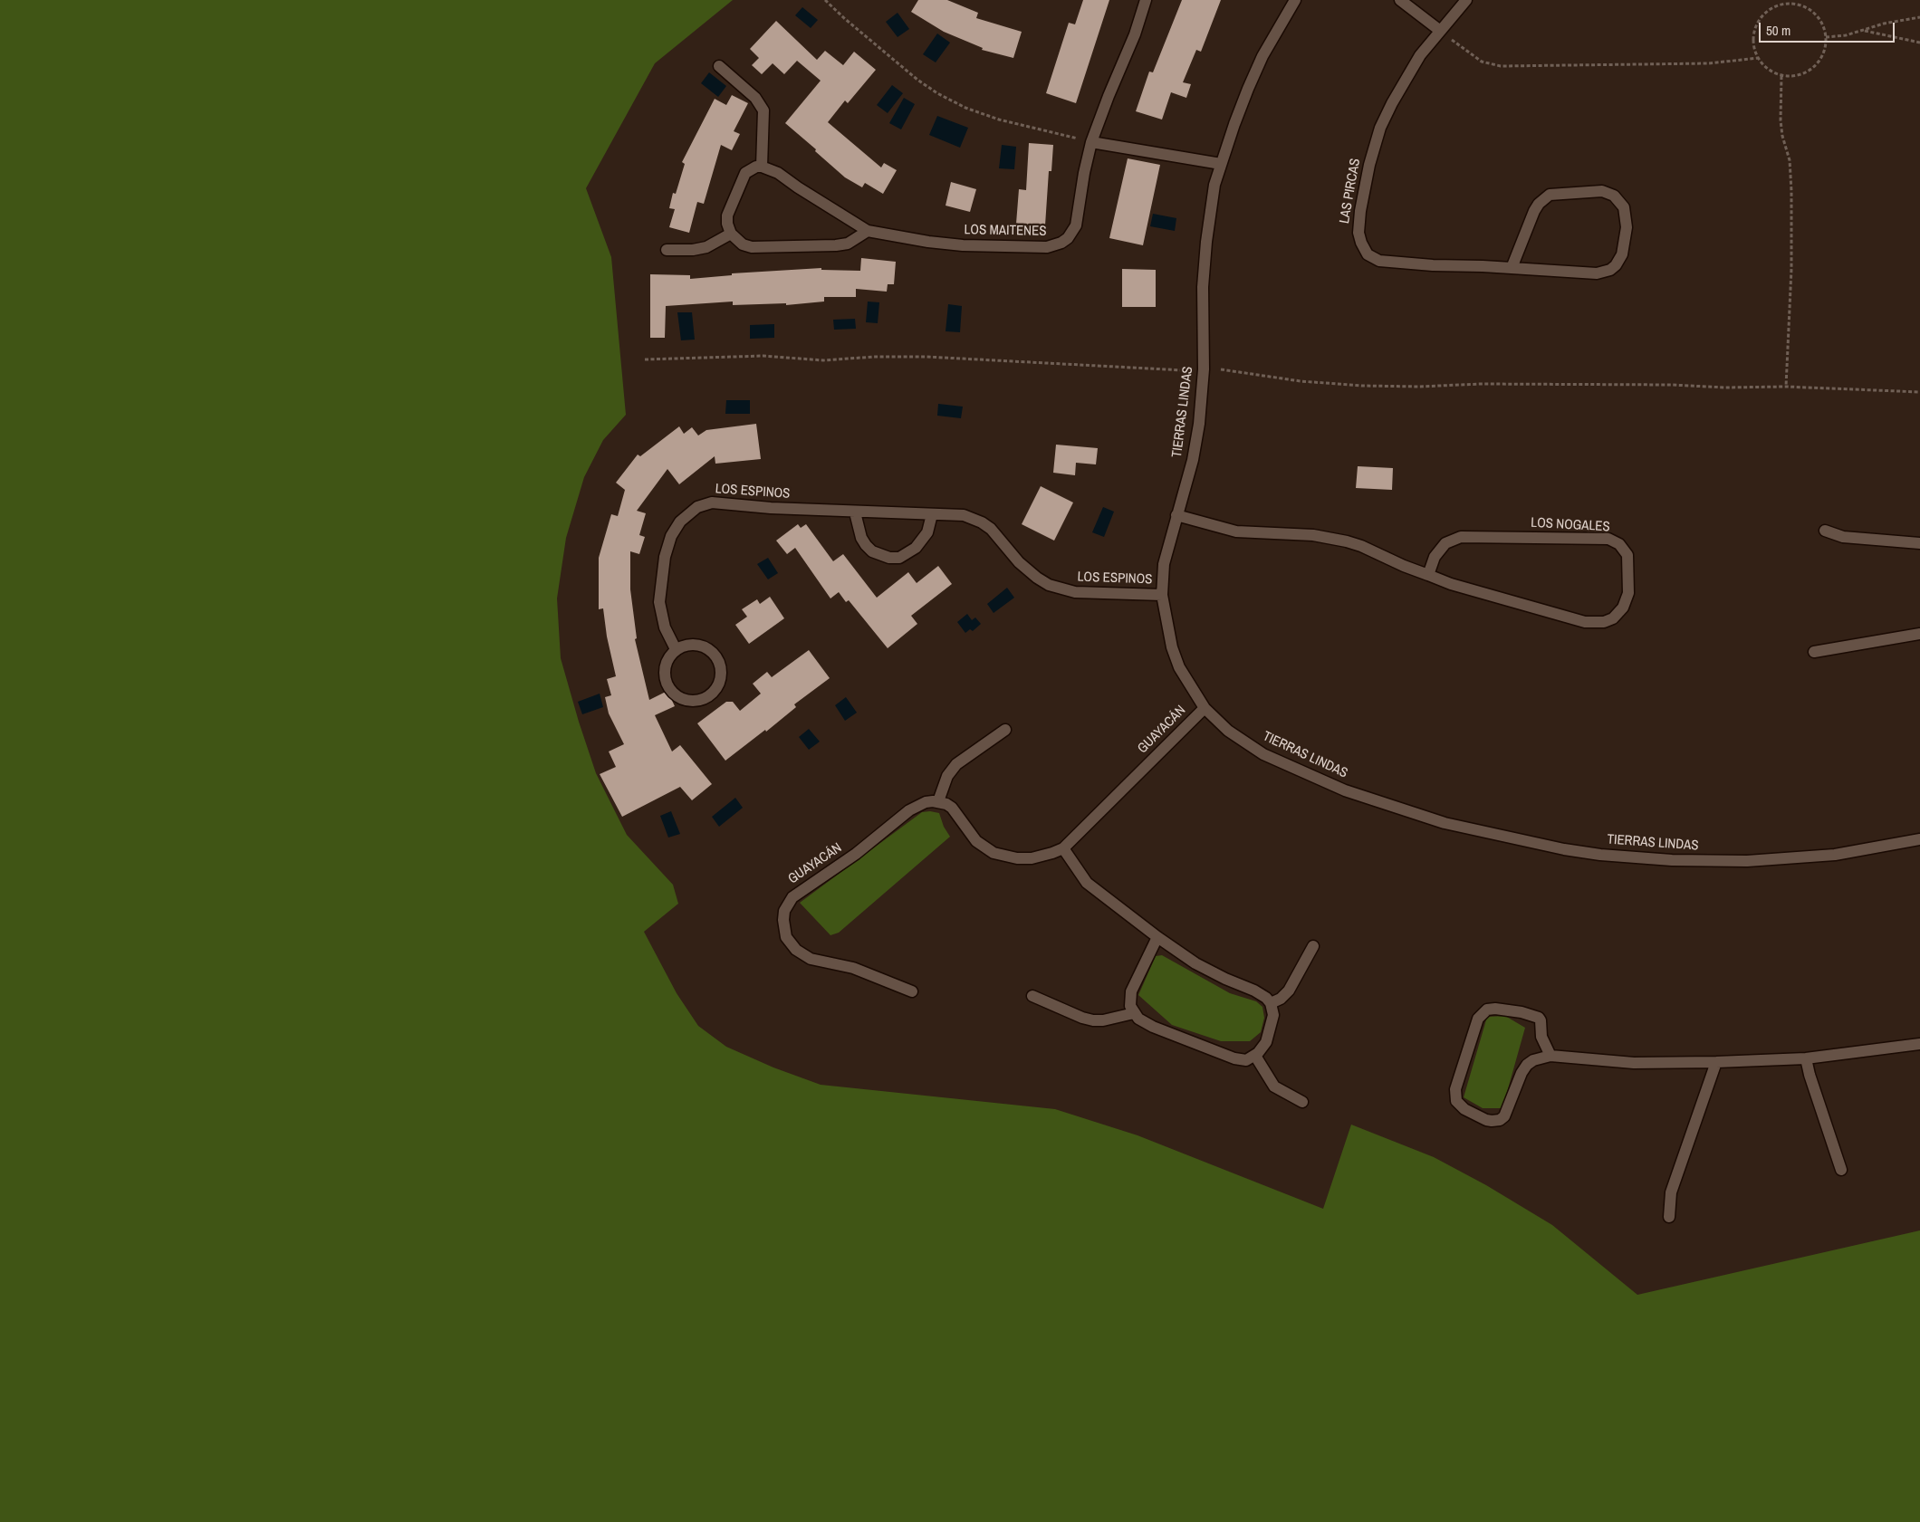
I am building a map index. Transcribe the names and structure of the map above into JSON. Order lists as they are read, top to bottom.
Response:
{
  "streets": {
    "street": [
      "LAS PIRCAS",
      "LOS MAITENES",
      "TIERRAS LINDAS",
      "LOS ESPINOS",
      "LOS NOGALES",
      "GUAYACÁN"
    ]
  },
  "crossings": [
    ["TIERRAS LINDAS", "LOS ESPINOS"],
    ["TIERRAS LINDAS", "LOS NOGALES"],
    ["TIERRAS LINDAS", "GUAYACÁN"]
  ],
  "scale_bar": "50 m"
}
